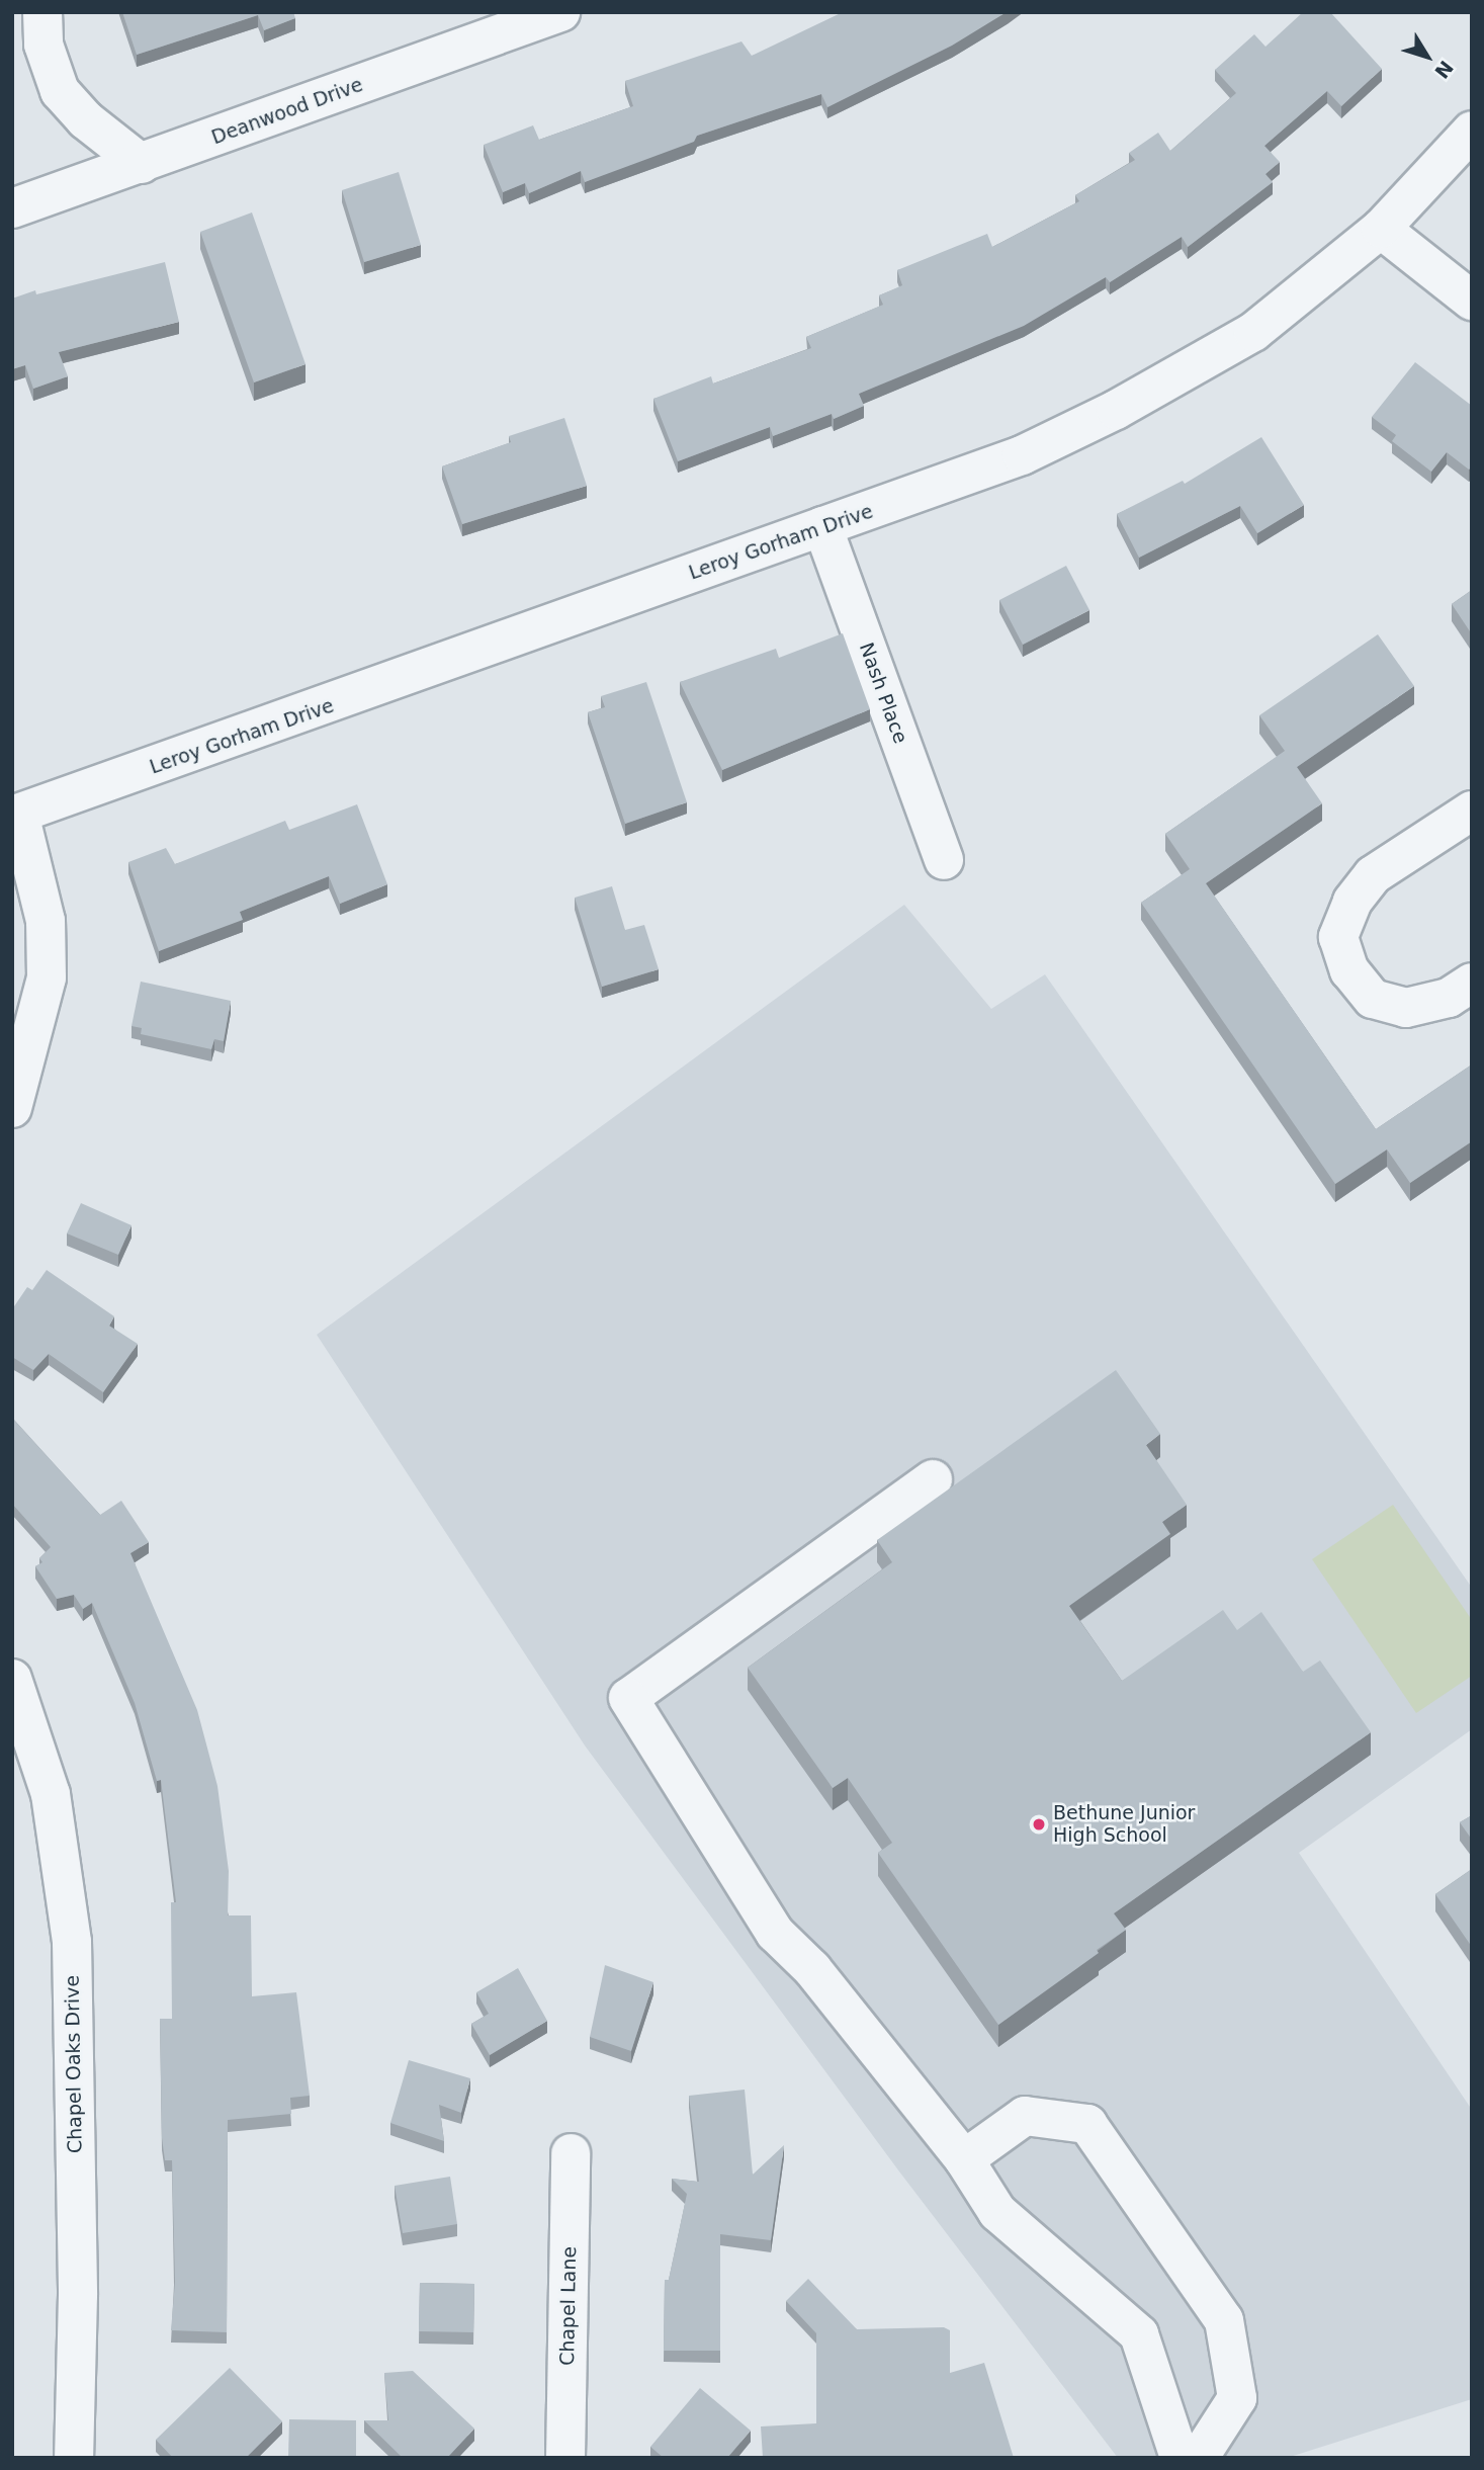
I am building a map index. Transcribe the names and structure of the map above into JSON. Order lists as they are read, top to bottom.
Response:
{
  "streets": {
    "street": [
      "Deanwood Drive",
      "Leroy Gorham Drive",
      "Nash Place",
      "Chapel Oaks Drive",
      "Chapel Lane"
    ]
  },
  "crossings": [
    ["Leroy Gorham Drive", "Nash Place"]
  ],
  "places": ["Bethune Junior High School"],
  "north": "bottom right"
}
